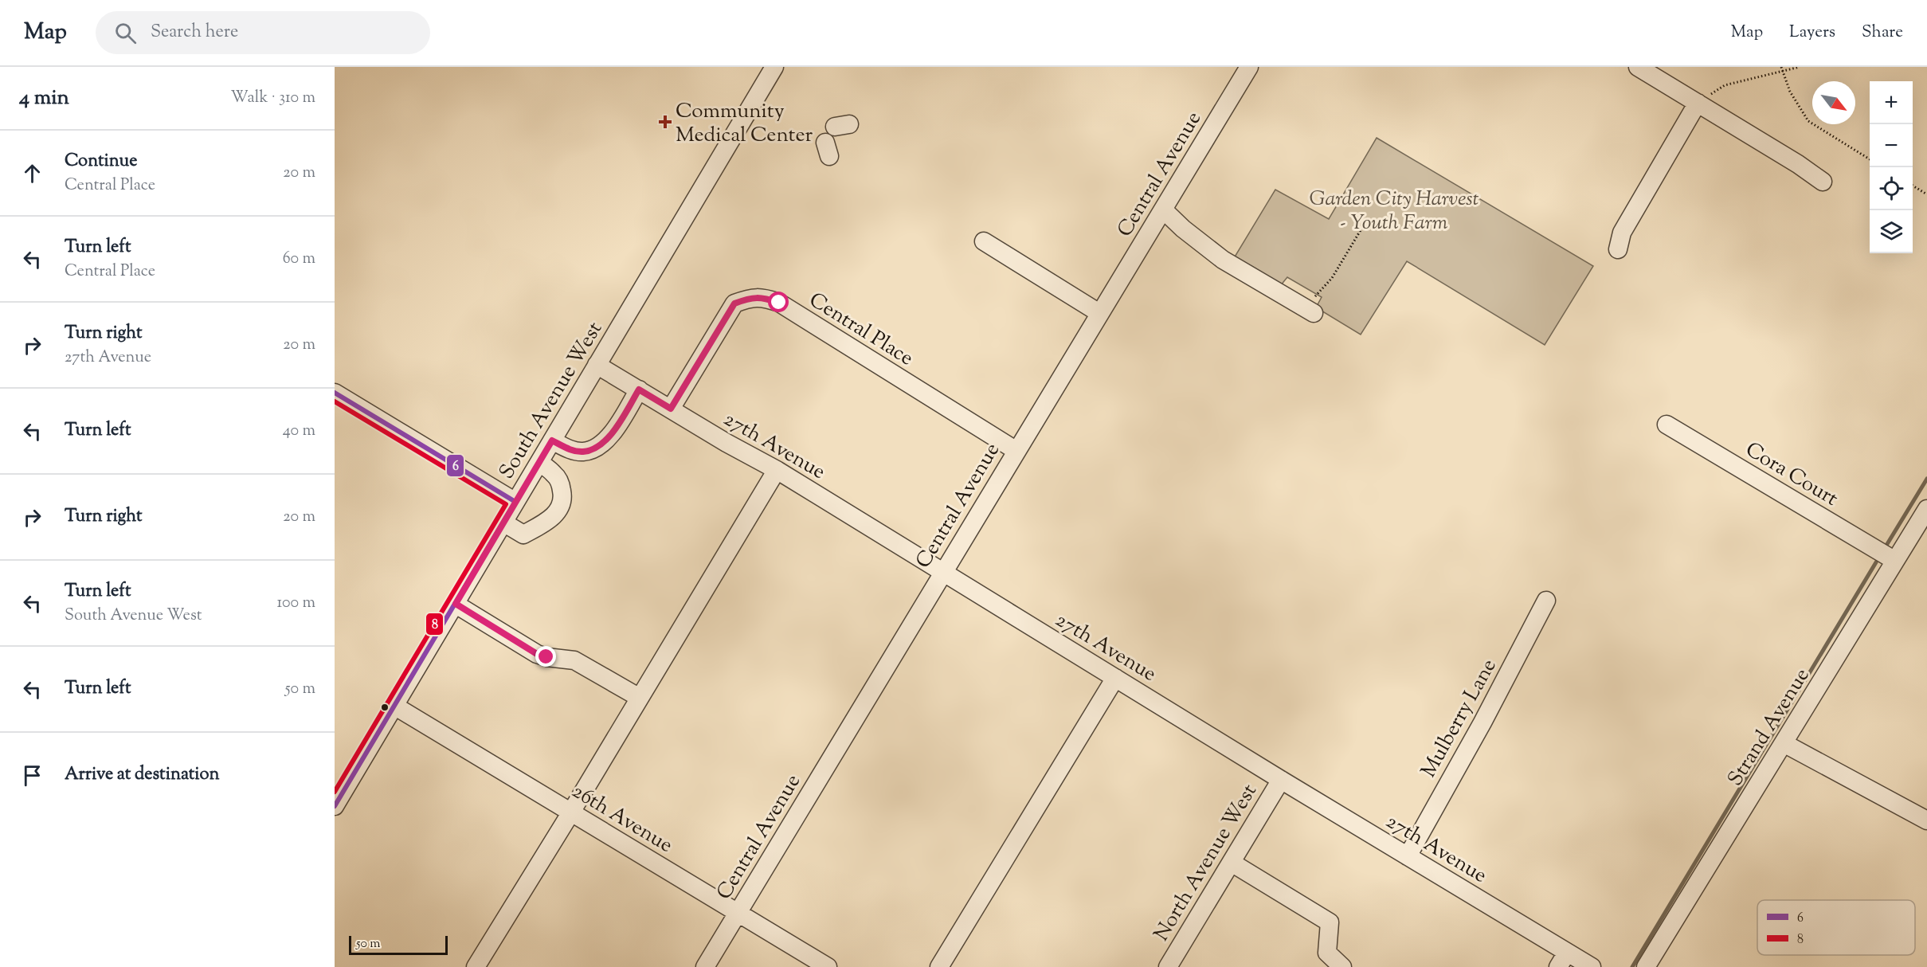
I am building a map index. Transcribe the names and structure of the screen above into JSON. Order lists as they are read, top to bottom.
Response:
{
  "streets": {
    "street": [
      "Central Avenue",
      "Central Place",
      "South Avenue West",
      "27th Avenue",
      "Cora Court",
      "Mulberry Lane",
      "Strand Avenue",
      "26th Avenue",
      "North Avenue West"
    ]
  },
  "crossings": [
    ["Central Avenue", "Central Place"],
    ["Central Avenue", "27th Avenue"],
    ["Central Avenue", "26th Avenue"],
    ["Central Place", "27th Avenue"],
    ["South Avenue West", "27th Avenue"],
    ["South Avenue West", "26th Avenue"],
    ["27th Avenue", "Mulberry Lane"],
    ["27th Avenue", "North Avenue West"],
    ["Cora Court", "Strand Avenue"]
  ],
  "parks": ["Garden City Harvest - Youth Farm"],
  "places": {
    "health": ["Community Medical Center"]
  },
  "lines": ["transit line 6", "transit line 8"],
  "legend": ["6", "8"],
  "scale_bar": "50 m",
  "north": "bottom right",
  "page": {
    "header": "Map",
    "search": "Search here",
    "nav": ["Map", "Layers", "Share"],
    "heading": ["4 min", "Walk · 310 m"],
    "map_buttons": ["+", "−"],
    "list": [
      ["Continue", "Central Place", "20 m"],
      ["Turn left", "Central Place", "60 m"],
      ["Turn right", "27th Avenue", "20 m"],
      ["Turn left", "40 m"],
      ["Turn right", "20 m"],
      ["Turn left", "South Avenue West", "100 m"],
      ["Turn left", "50 m"],
      "Arrive at destination"
    ],
    "scale": "50 m"
  }
}
